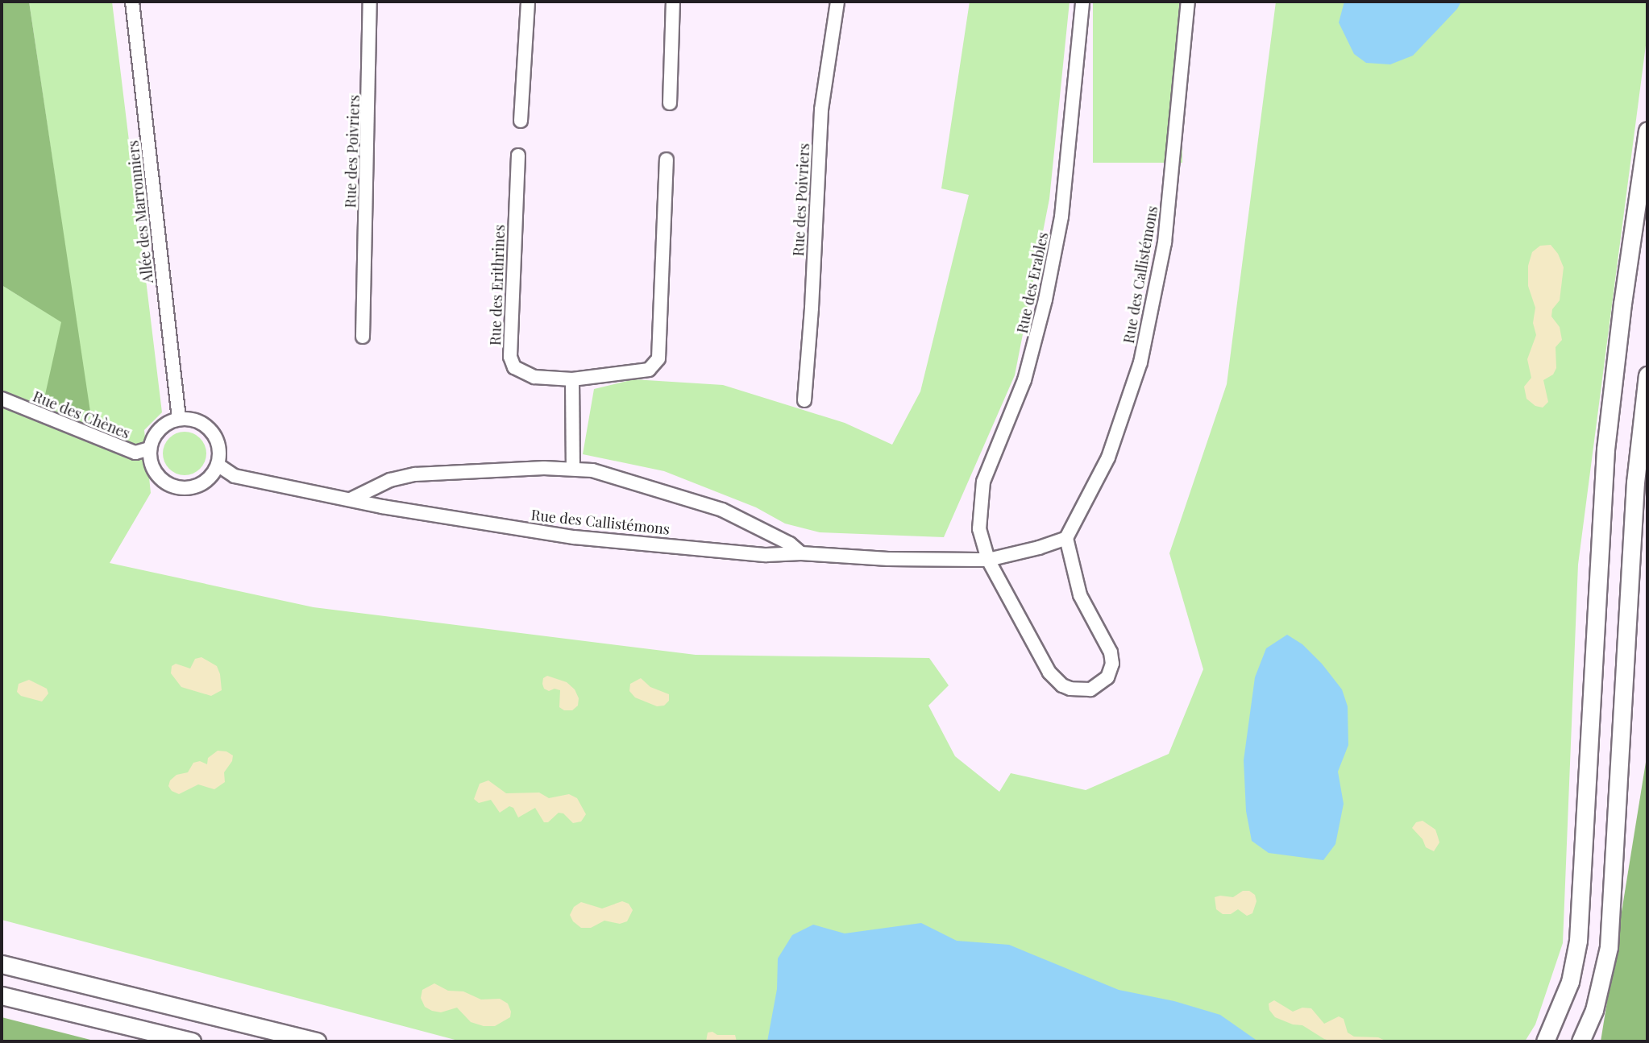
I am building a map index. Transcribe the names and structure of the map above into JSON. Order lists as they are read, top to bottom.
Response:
{
  "streets": {
    "street": [
      "Rue des Poivriers",
      "Allée des Marronniers",
      "Rue des Callistémons",
      "Rue des Erables",
      "Rue des Erithrines",
      "Rue des Chènes"
    ]
  },
  "crossings": [
    ["Allée des Marronniers", "Rue des Callistémons"],
    ["Allée des Marronniers", "Rue des Chènes"],
    ["Rue des Callistémons", "Rue des Erables"],
    ["Rue des Callistémons", "Rue des Chènes"]
  ]
}
